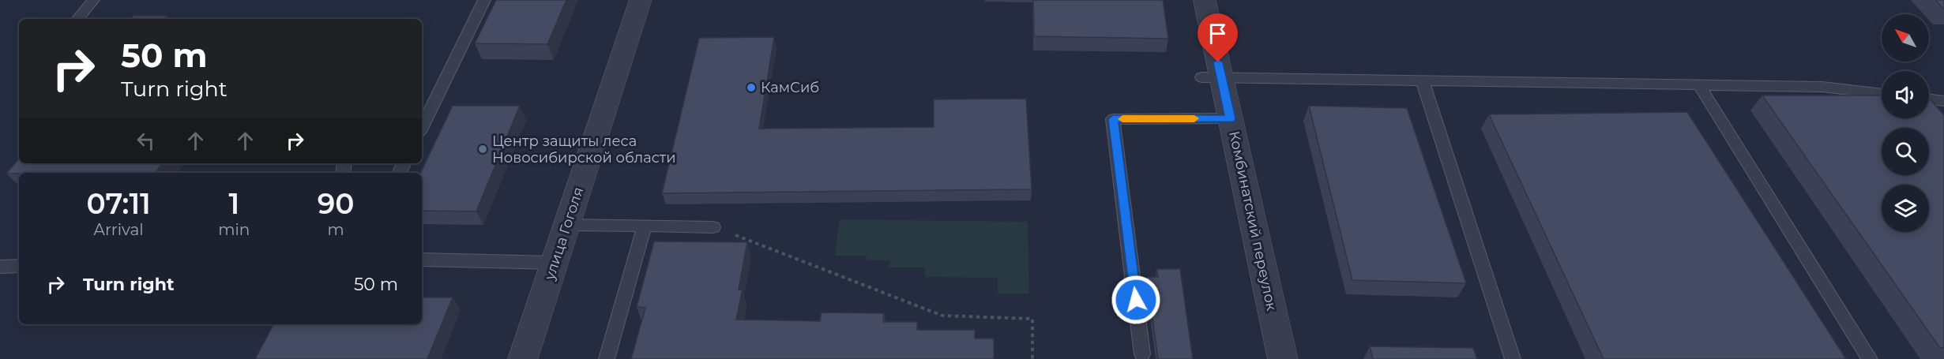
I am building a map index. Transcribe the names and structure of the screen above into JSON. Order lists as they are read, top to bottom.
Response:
{
  "streets": {
    "street": ["Комбинатский переулок", "улица Гоголя"]
  },
  "places": ["КамСиб", "Центр защиты леса Новосибирской области"],
  "north": "top left",
  "page": {
    "turn": ["50 m", "Turn right"],
    "eta": [
      "07:11",
      "Arrival",
      "1",
      "min",
      "90",
      "m"
    ],
    "list": [
      {
        "name": "Turn right",
        "value": "50 m"
      }
    ]
  }
}
